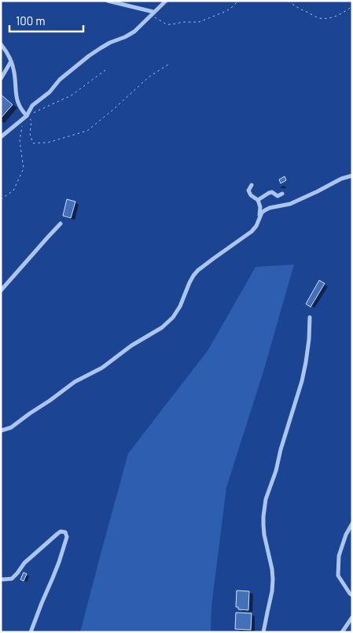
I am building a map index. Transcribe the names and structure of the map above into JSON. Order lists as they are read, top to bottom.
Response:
{
  "scale_bar": "100 m"
}
